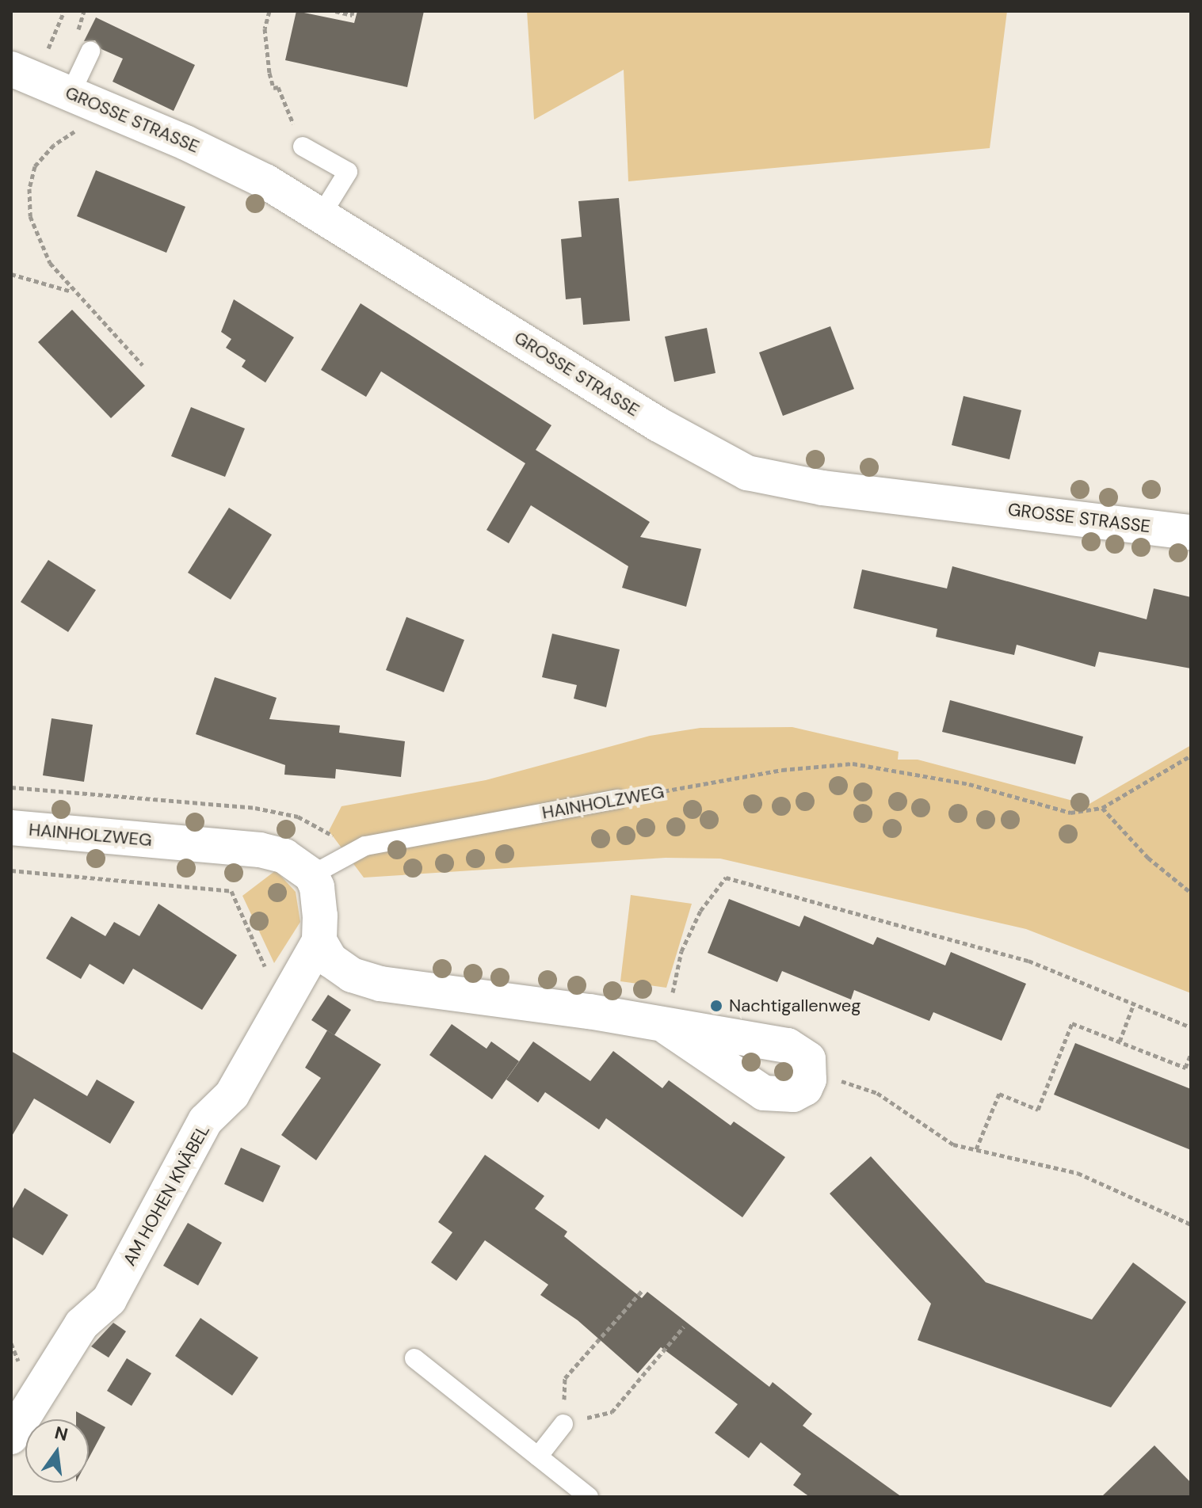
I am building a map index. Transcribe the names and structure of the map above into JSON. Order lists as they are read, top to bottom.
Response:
{
  "streets": {
    "street": ["GROSSE STRASSE", "HAINHOLZWEG", "AM HOHEN KNÄBEL"]
  },
  "places": ["Nachtigallenweg"],
  "north": "top"
}
